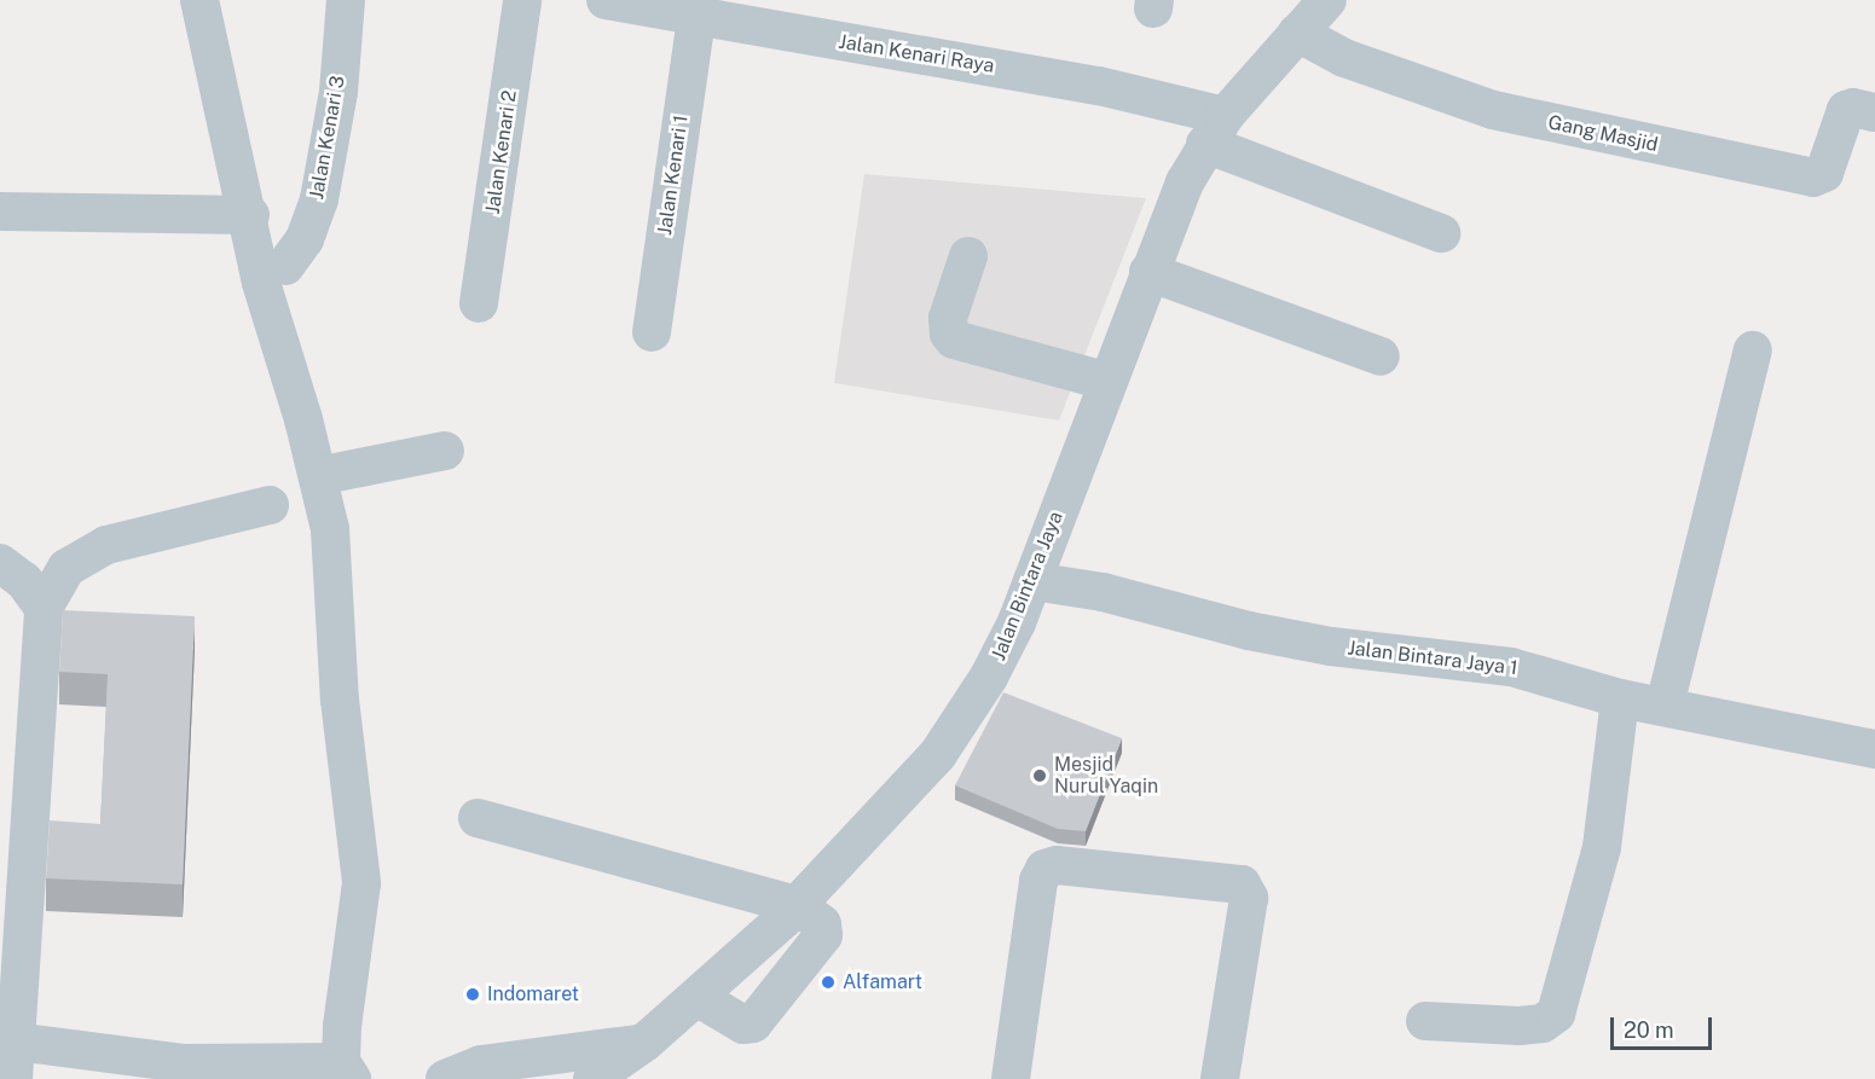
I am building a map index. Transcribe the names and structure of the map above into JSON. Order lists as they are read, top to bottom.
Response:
{
  "streets": {
    "street": [
      "Jalan Kenari Raya",
      "Gang Masjid",
      "Jalan Kenari 3",
      "Jalan Kenari 2",
      "Jalan Kenari 1",
      "Jalan Bintara Jaya",
      "Jalan Bintara Jaya 1"
    ]
  },
  "crossings": [
    ["Jalan Kenari Raya", "Jalan Kenari 1"],
    ["Jalan Kenari Raya", "Jalan Bintara Jaya"],
    ["Gang Masjid", "Jalan Bintara Jaya"],
    ["Jalan Bintara Jaya", "Jalan Bintara Jaya 1"]
  ],
  "places": ["Mesjid Nurul Yaqin", "Alfamart", "Indomaret"],
  "scale_bar": "20 m"
}
